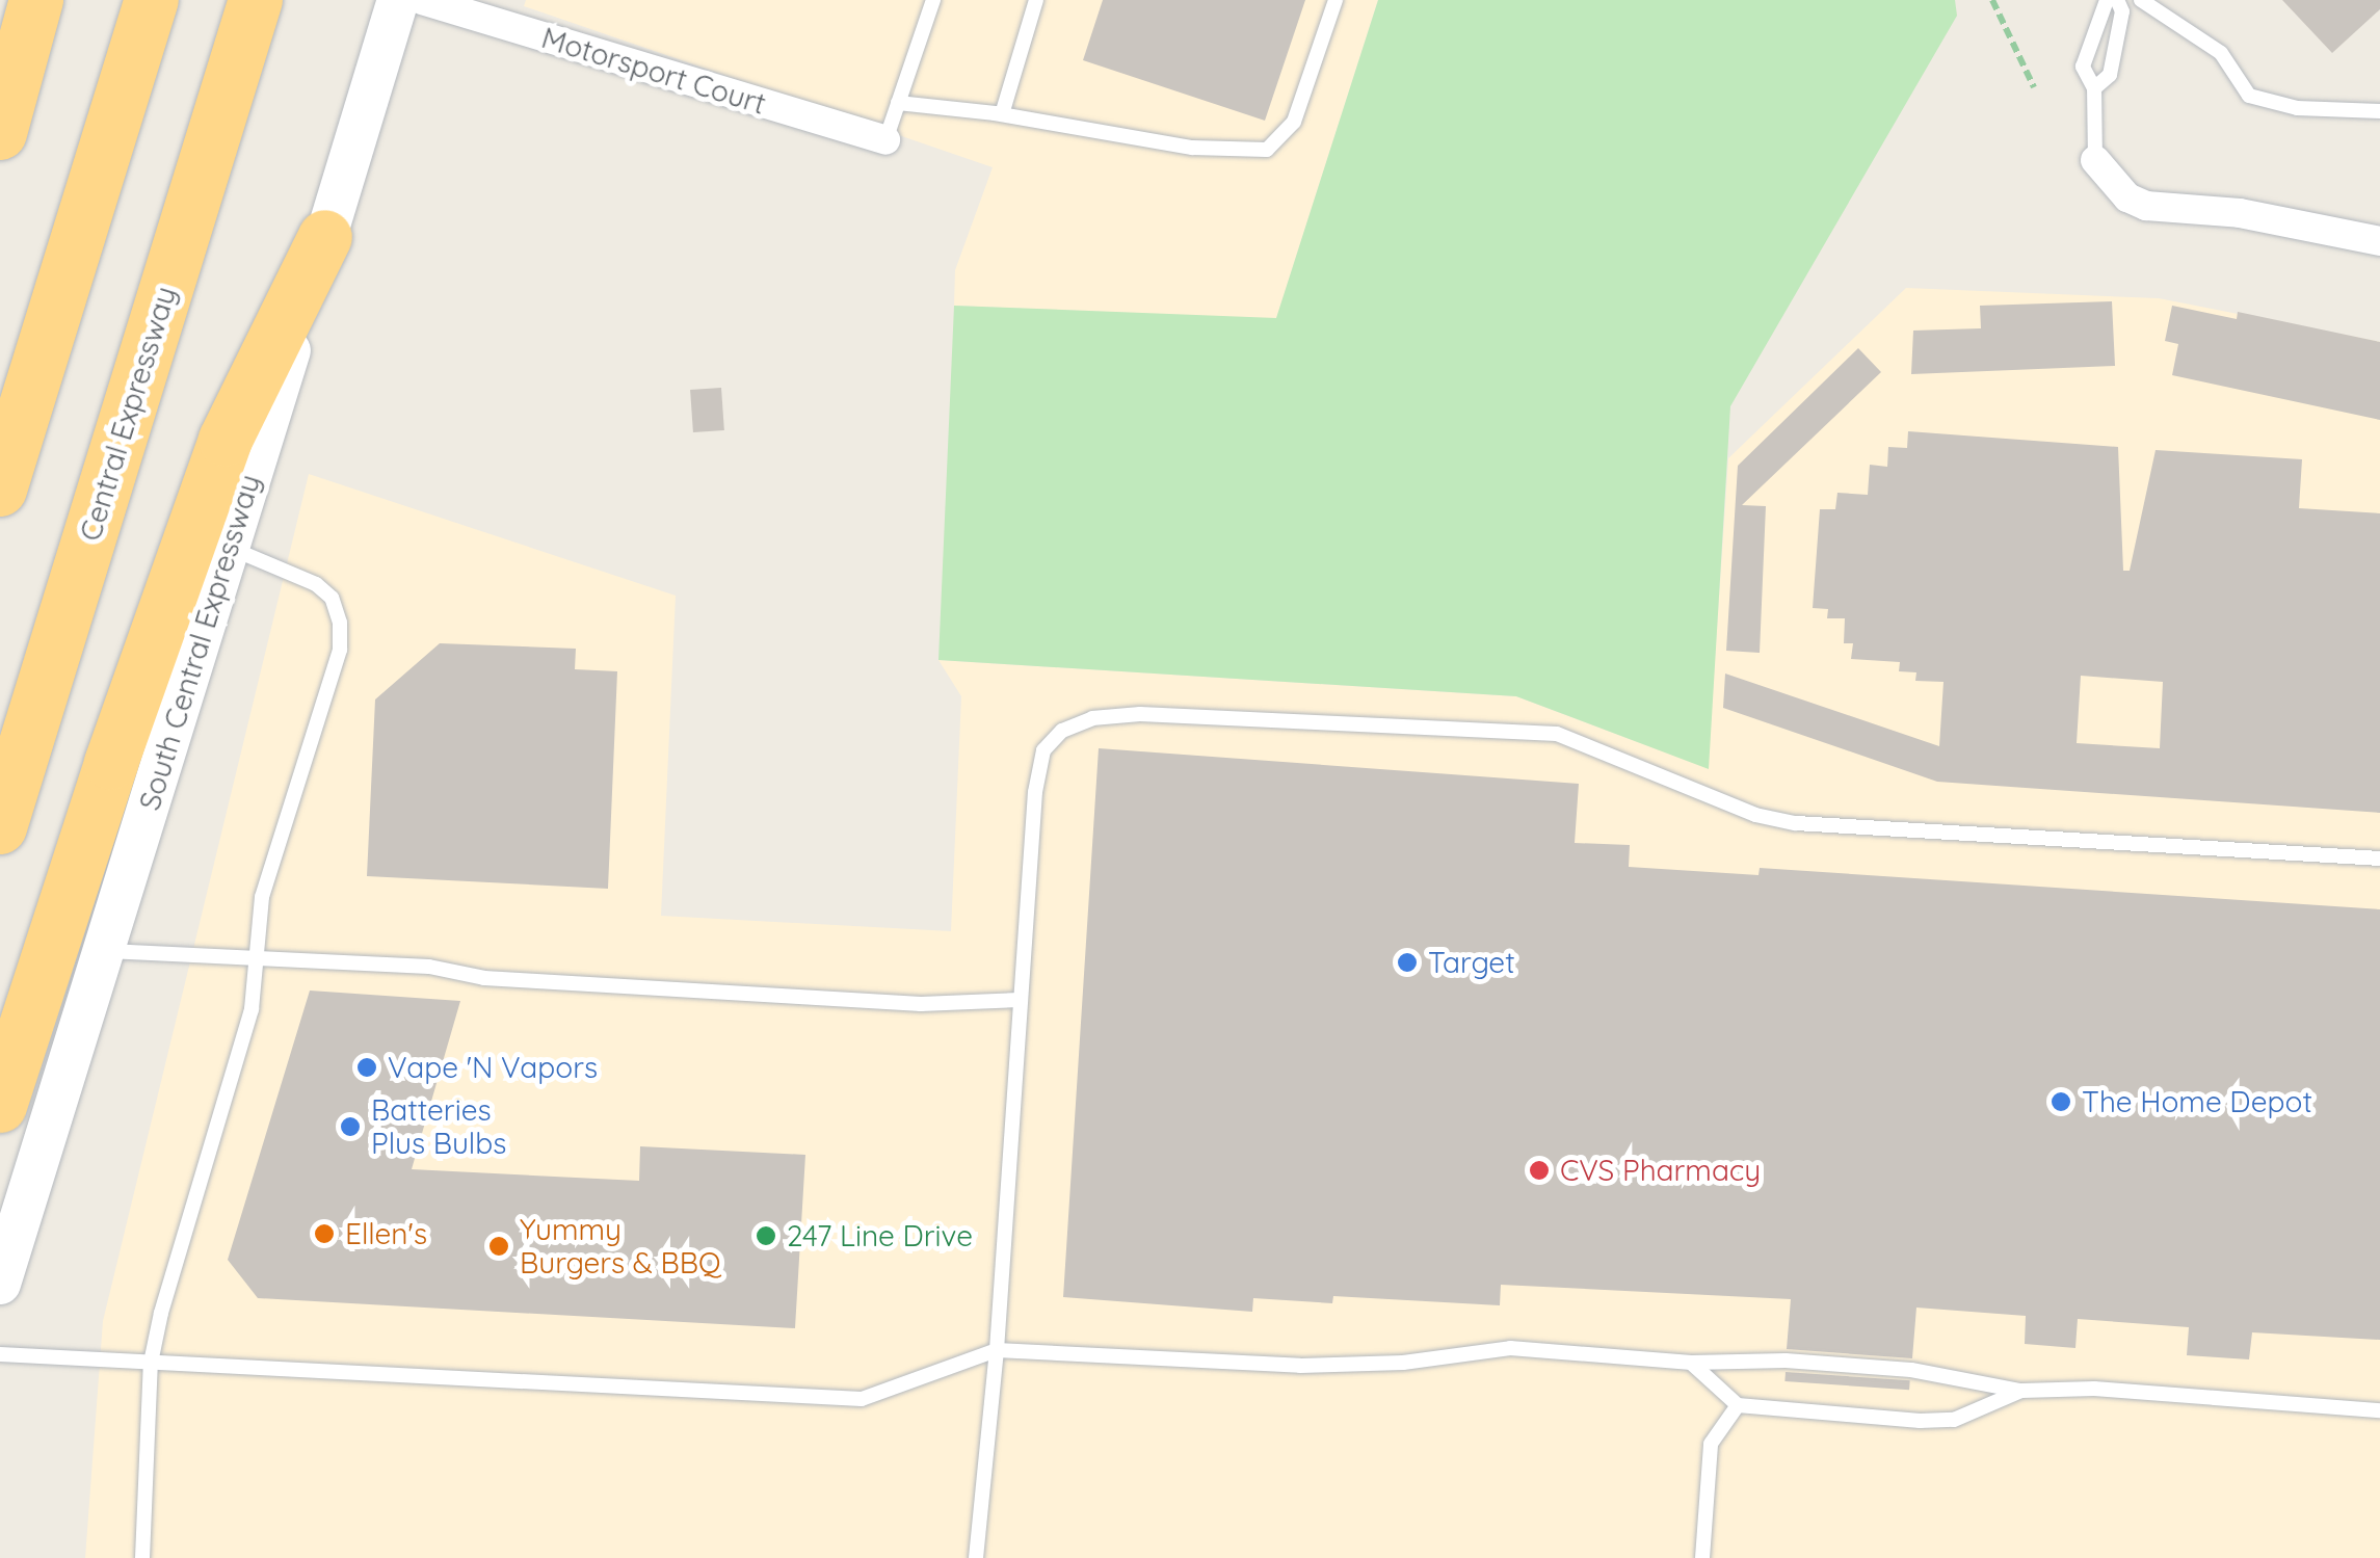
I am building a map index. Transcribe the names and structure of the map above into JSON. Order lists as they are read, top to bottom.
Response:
{
  "streets": {
    "highway": ["Central Expressway"],
    "main road": ["South Central Expressway"],
    "street": ["Motorsport Court"]
  },
  "places": [
    "Target",
    "Vape 'N Vapors",
    "The Home Depot",
    "Batteries Plus Bulbs",
    "CVS Pharmacy",
    "Ellen's",
    "247 Line Drive",
    "Yummy Burgers & BBQ"
  ]
}
